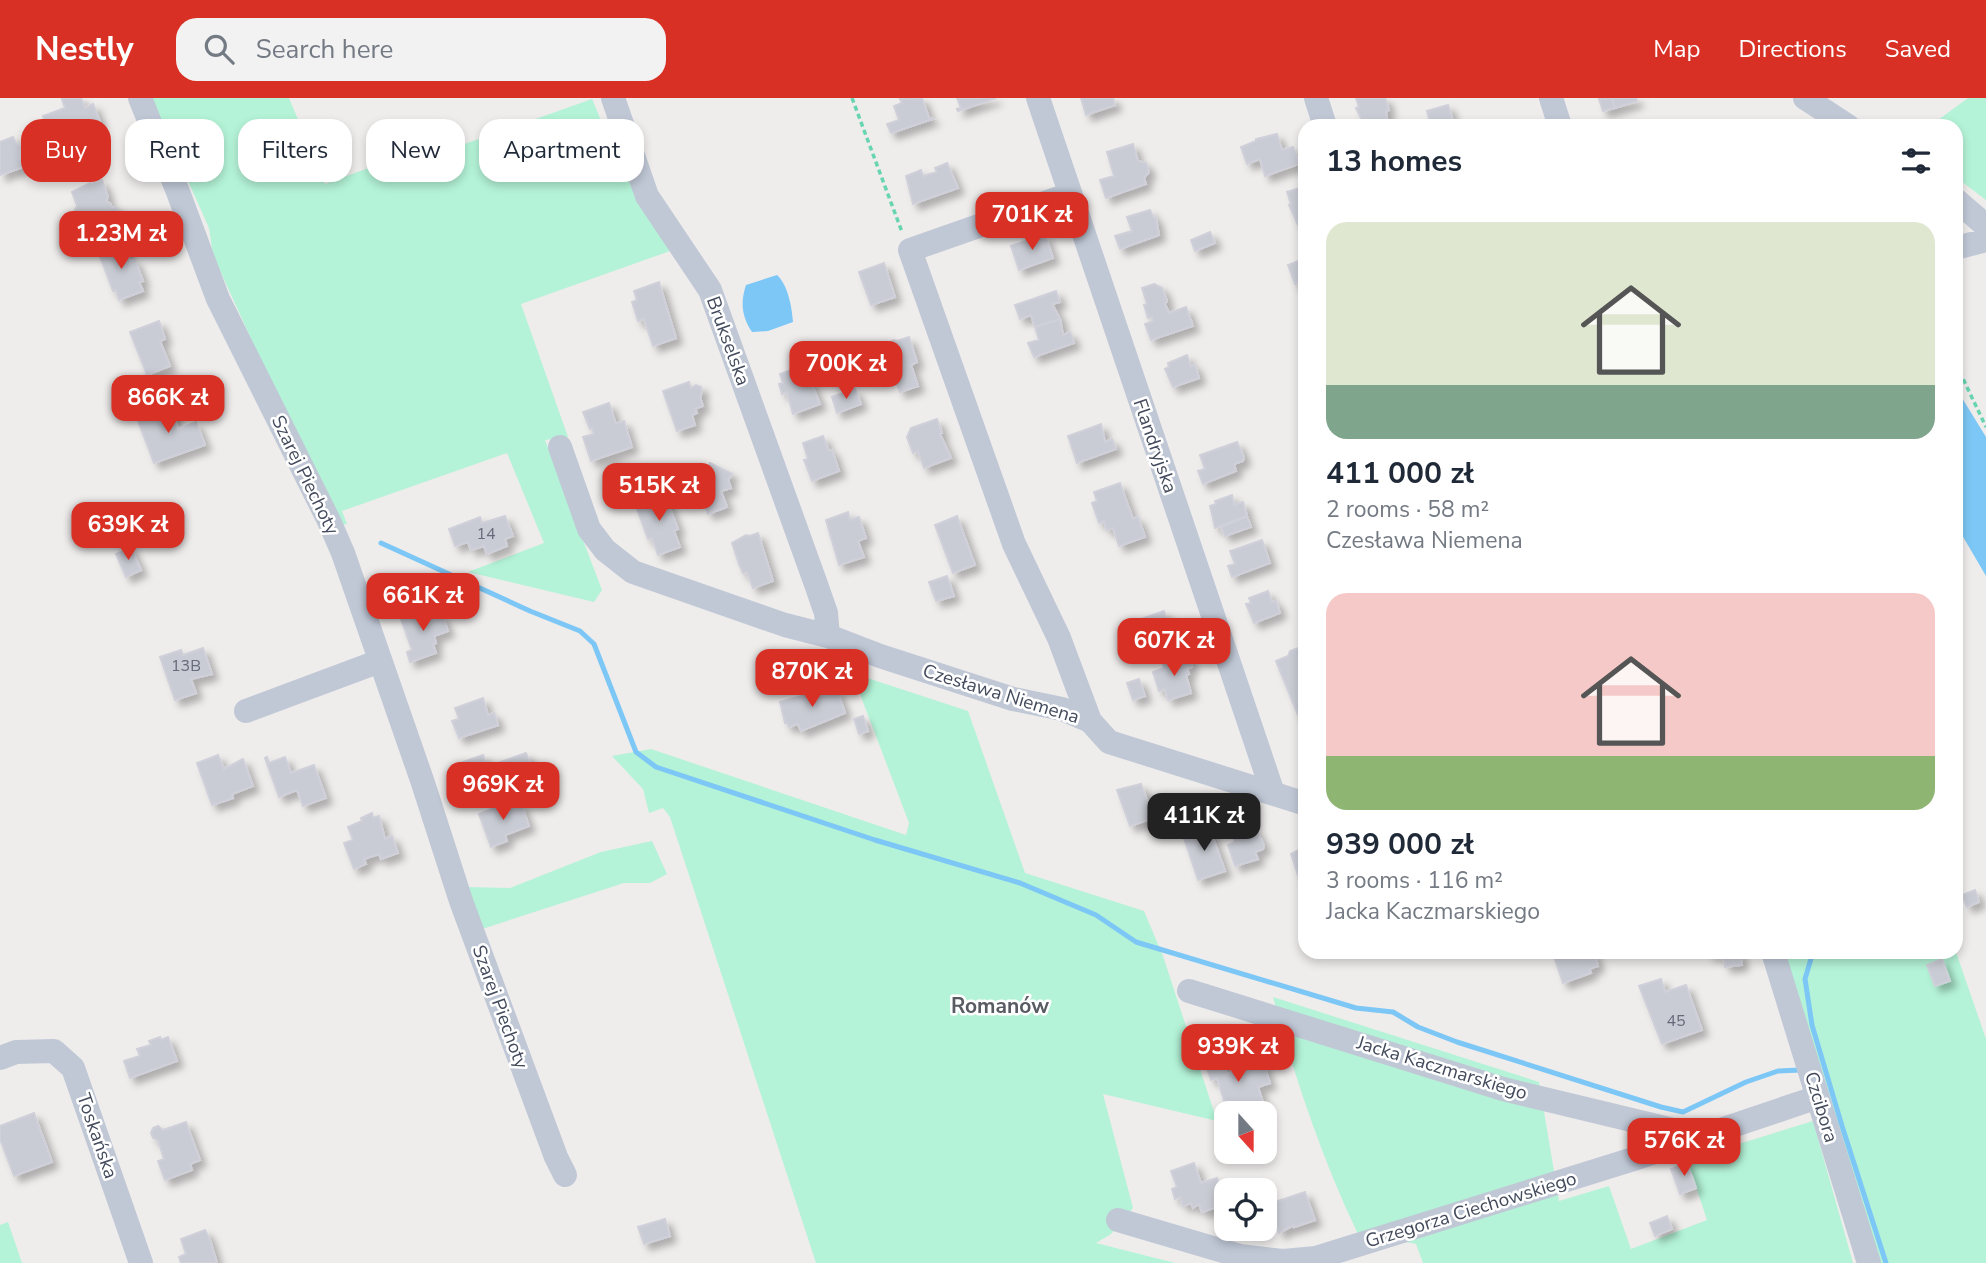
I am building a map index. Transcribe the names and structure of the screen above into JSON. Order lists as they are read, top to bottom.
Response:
{
  "streets": {
    "street": [
      "Brukselska",
      "Flandryjska",
      "Szarej Piechoty",
      "Czesława Niemena",
      "Jacka Kaczmarskiego",
      "Czcibora",
      "Toskańska",
      "Grzegorza Ciechowskiego"
    ]
  },
  "crossings": [
    ["Brukselska", "Czesława Niemena"],
    ["Flandryjska", "Czesława Niemena"],
    ["Jacka Kaczmarskiego", "Grzegorza Ciechowskiego"],
    ["Czcibora", "Grzegorza Ciechowskiego"]
  ],
  "districts": ["Romanów"],
  "house_numbers": ["14", "13B", "45"],
  "north": "bottom",
  "page": {
    "header": "Nestly",
    "search": "Search here",
    "nav": ["Map", "Directions", "Saved"],
    "chip": [
      "Buy",
      "Rent",
      "Filters",
      "New",
      "Apartment"
    ],
    "heading": "13 homes",
    "price": [
      "701K zł",
      "1.23M zł",
      "700K zł",
      "866K zł",
      "515K zł",
      "639K zł",
      "661K zł",
      "607K zł",
      "870K zł",
      "969K zł",
      "411K zł",
      "939K zł",
      "576K zł"
    ],
    "list": [
      {
        "name": "411 000 zł",
        "note": "2 rooms · 58 m² · Czesława Niemena"
      },
      {
        "name": "939 000 zł",
        "note": "3 rooms · 116 m² · Jacka Kaczmarskiego"
      }
    ]
  }
}
